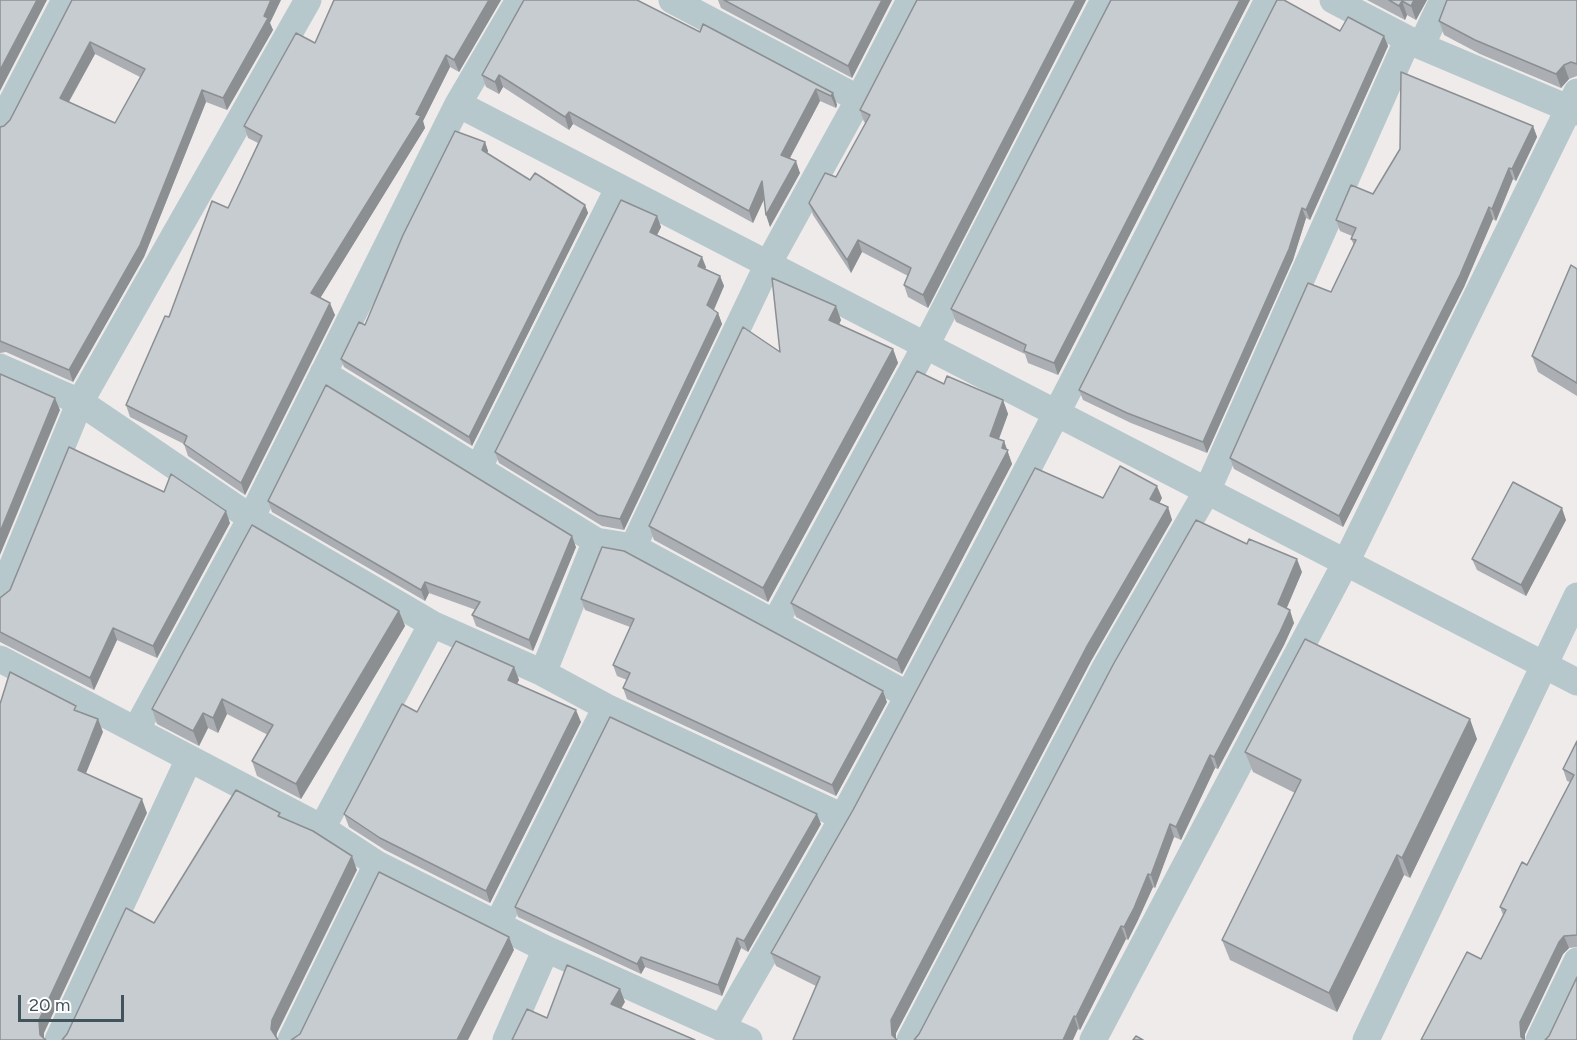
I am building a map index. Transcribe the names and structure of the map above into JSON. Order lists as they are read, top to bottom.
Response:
{
  "scale_bar": "20 m"
}
